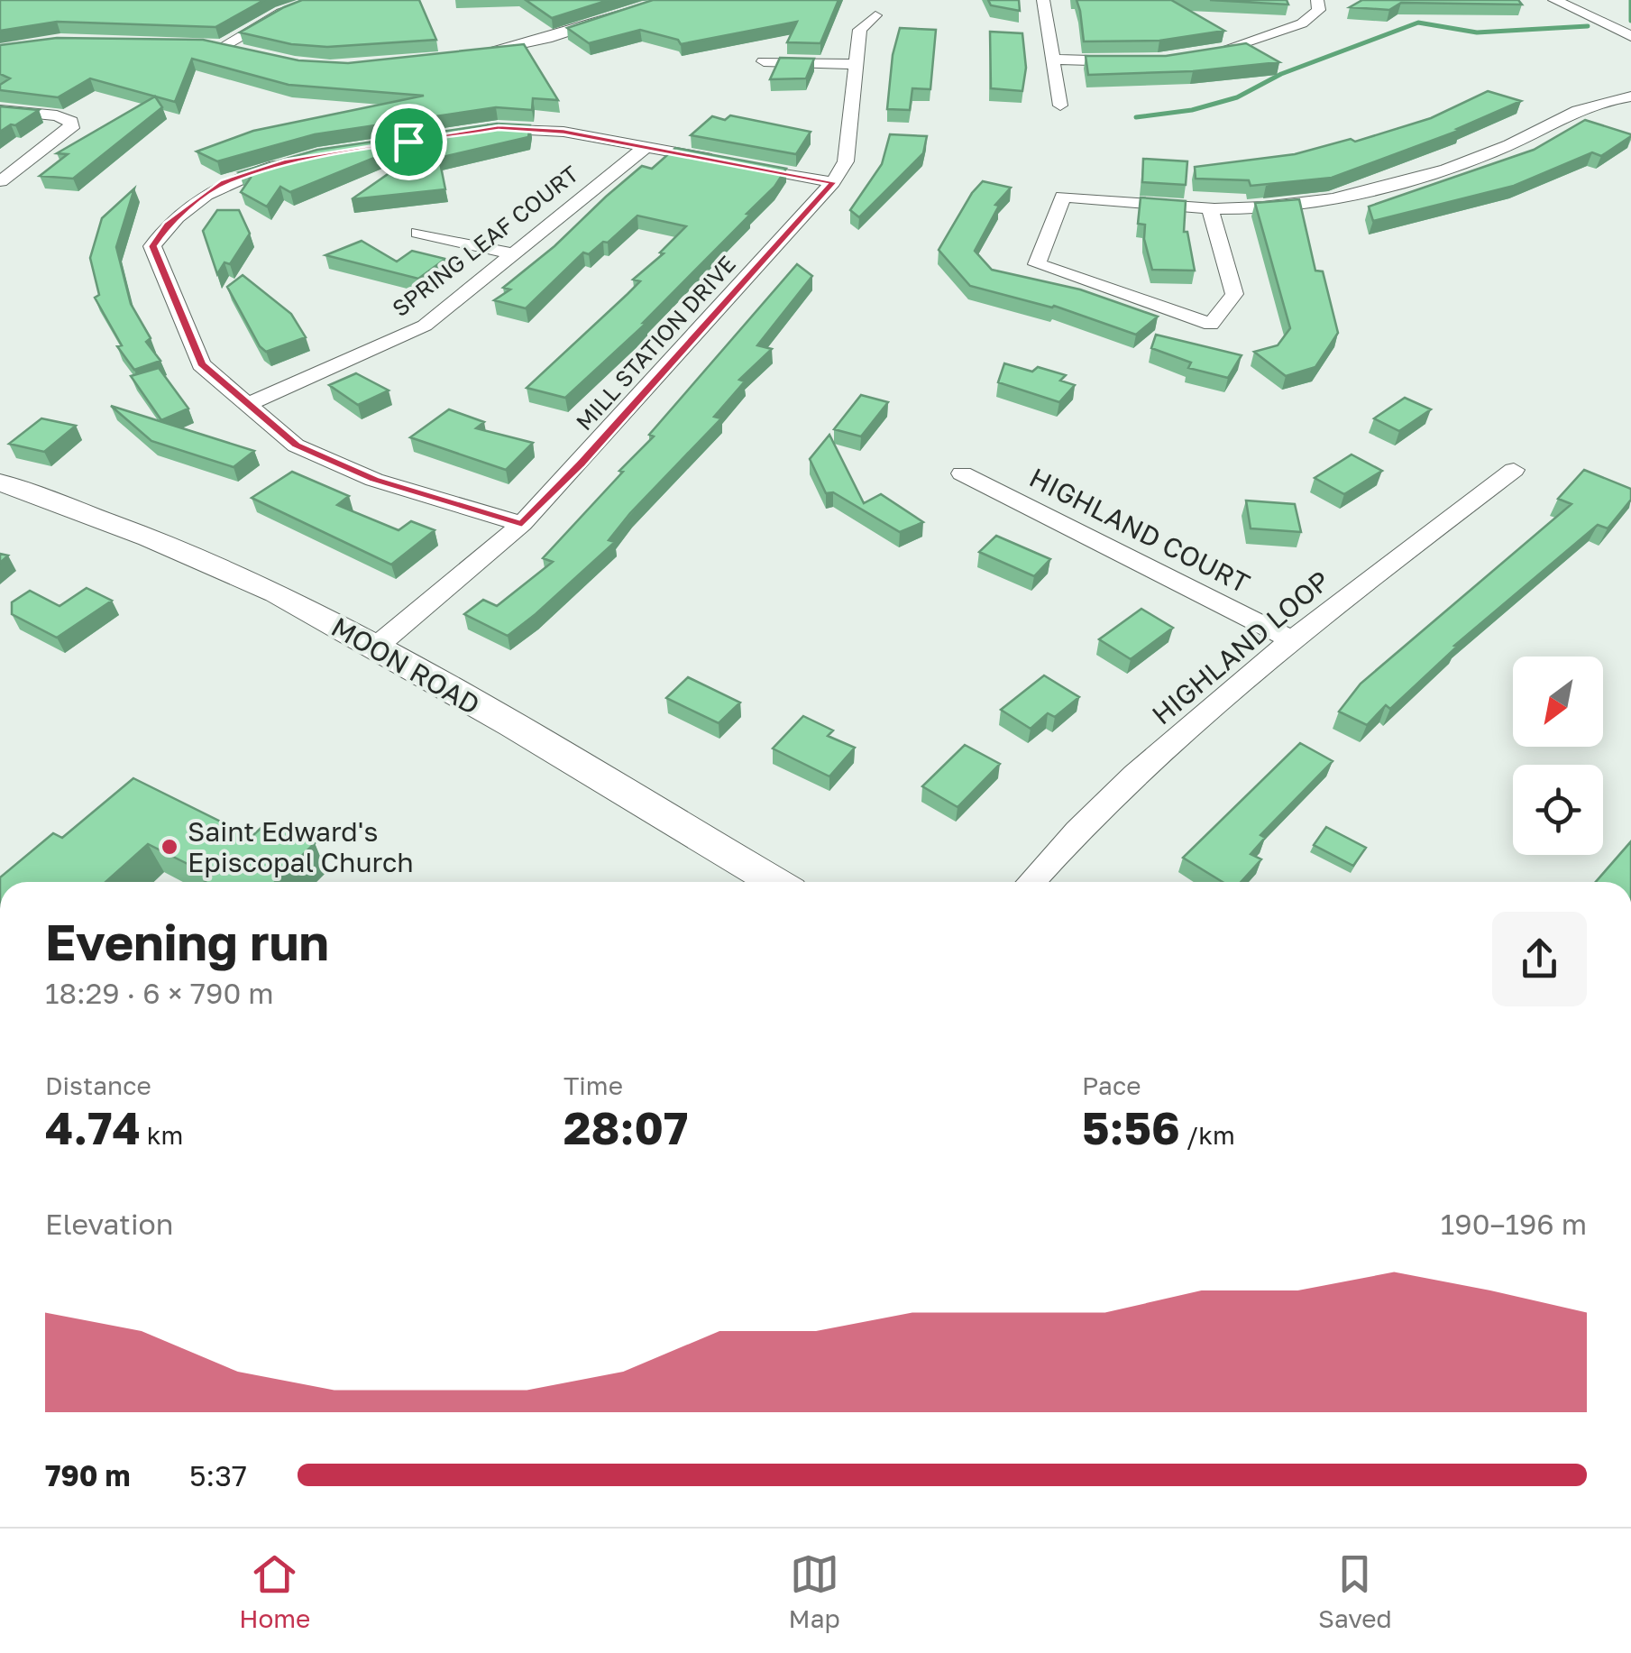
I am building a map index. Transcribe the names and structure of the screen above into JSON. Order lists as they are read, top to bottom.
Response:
{
  "streets": {
    "street": [
      "SPRING LEAF COURT",
      "MILL STATION DRIVE",
      "HIGHLAND COURT",
      "HIGHLAND LOOP",
      "MOON ROAD"
    ]
  },
  "crossings": [
    ["MILL STATION DRIVE", "MOON ROAD"],
    ["HIGHLAND COURT", "HIGHLAND LOOP"]
  ],
  "places": ["Saint Edward's Episcopal Church"],
  "north": "bottom left",
  "page": {
    "heading": ["Evening run", "18:29 · 6 × 790 m"],
    "stats": [
      ["Distance", "4.74 km"],
      ["Time", "28:07"],
      ["Pace", "5:56 /km"]
    ],
    "chart": ["Elevation", "190–196 m"],
    "list": [
      {
        "name": "790 m",
        "note": "5:37"
      }
    ],
    "tabs": ["Home", "Map", "Saved"]
  }
}
